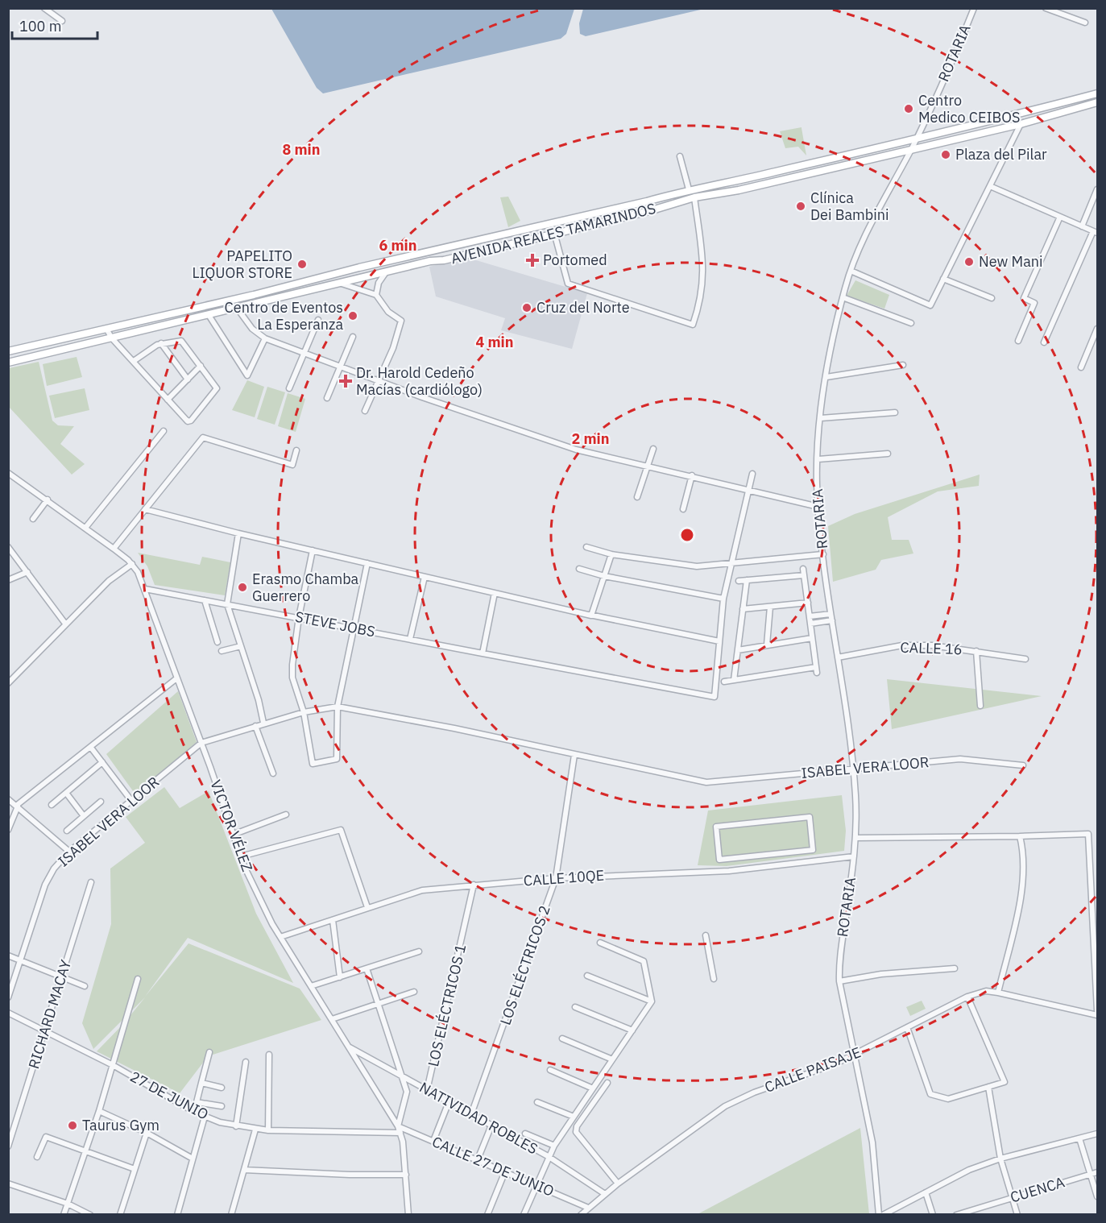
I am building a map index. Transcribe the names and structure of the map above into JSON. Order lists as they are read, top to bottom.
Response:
{
  "streets": {
    "main road": ["AVENIDA REALES TAMARINDOS"],
    "street": [
      "ROTARIA",
      "STEVE JOBS",
      "CALLE 16",
      "ISABEL VERA LOOR",
      "VICTOR VÉLEZ",
      "CALLE 10QE",
      "LOS ELÉCTRICOS 2",
      "LOS ELÉCTRICOS 1",
      "RICHARD MACAY",
      "CALLE PAISAJE",
      "27 DE JUNIO",
      "NATIVIDAD ROBLES",
      "CALLE 27 DE JUNIO",
      "CUENCA"
    ]
  },
  "crossings": [
    ["ROTARIA", "AVENIDA REALES TAMARINDOS"],
    ["ROTARIA", "CALLE 16"],
    ["ROTARIA", "ISABEL VERA LOOR"],
    ["ROTARIA", "CALLE 10QE"],
    ["ROTARIA", "CALLE PAISAJE"],
    ["STEVE JOBS", "VICTOR VÉLEZ"],
    ["ISABEL VERA LOOR", "VICTOR VÉLEZ"],
    ["ISABEL VERA LOOR", "LOS ELÉCTRICOS 2"],
    ["VICTOR VÉLEZ", "CALLE 10QE"],
    ["VICTOR VÉLEZ", "27 DE JUNIO"],
    ["VICTOR VÉLEZ", "NATIVIDAD ROBLES"],
    ["VICTOR VÉLEZ", "CALLE 27 DE JUNIO"],
    ["CALLE 10QE", "LOS ELÉCTRICOS 2"],
    ["CALLE 10QE", "LOS ELÉCTRICOS 1"],
    ["LOS ELÉCTRICOS 2", "NATIVIDAD ROBLES"],
    ["LOS ELÉCTRICOS 1", "NATIVIDAD ROBLES"],
    ["RICHARD MACAY", "27 DE JUNIO"],
    ["CALLE PAISAJE", "NATIVIDAD ROBLES"],
    ["CALLE PAISAJE", "CALLE 27 DE JUNIO"]
  ],
  "places": {
    "other": [
      "Centro Medico CEIBOS",
      "Plaza del Pilar",
      "Clínica Dei Bambini",
      "New Mani",
      "PAPELITO LIQUOR STORE",
      "Cruz del Norte",
      "Centro de Eventos La Esperanza",
      "Erasmo Chamba Guerrero",
      "Taurus Gym"
    ],
    "health": ["Portomed", "Dr. Harold Cedeño Macías (cardiólogo)"]
  },
  "scale_bar": "100 m",
  "rings": [
    "8 min",
    "6 min",
    "4 min",
    "2 min"
  ]
}
